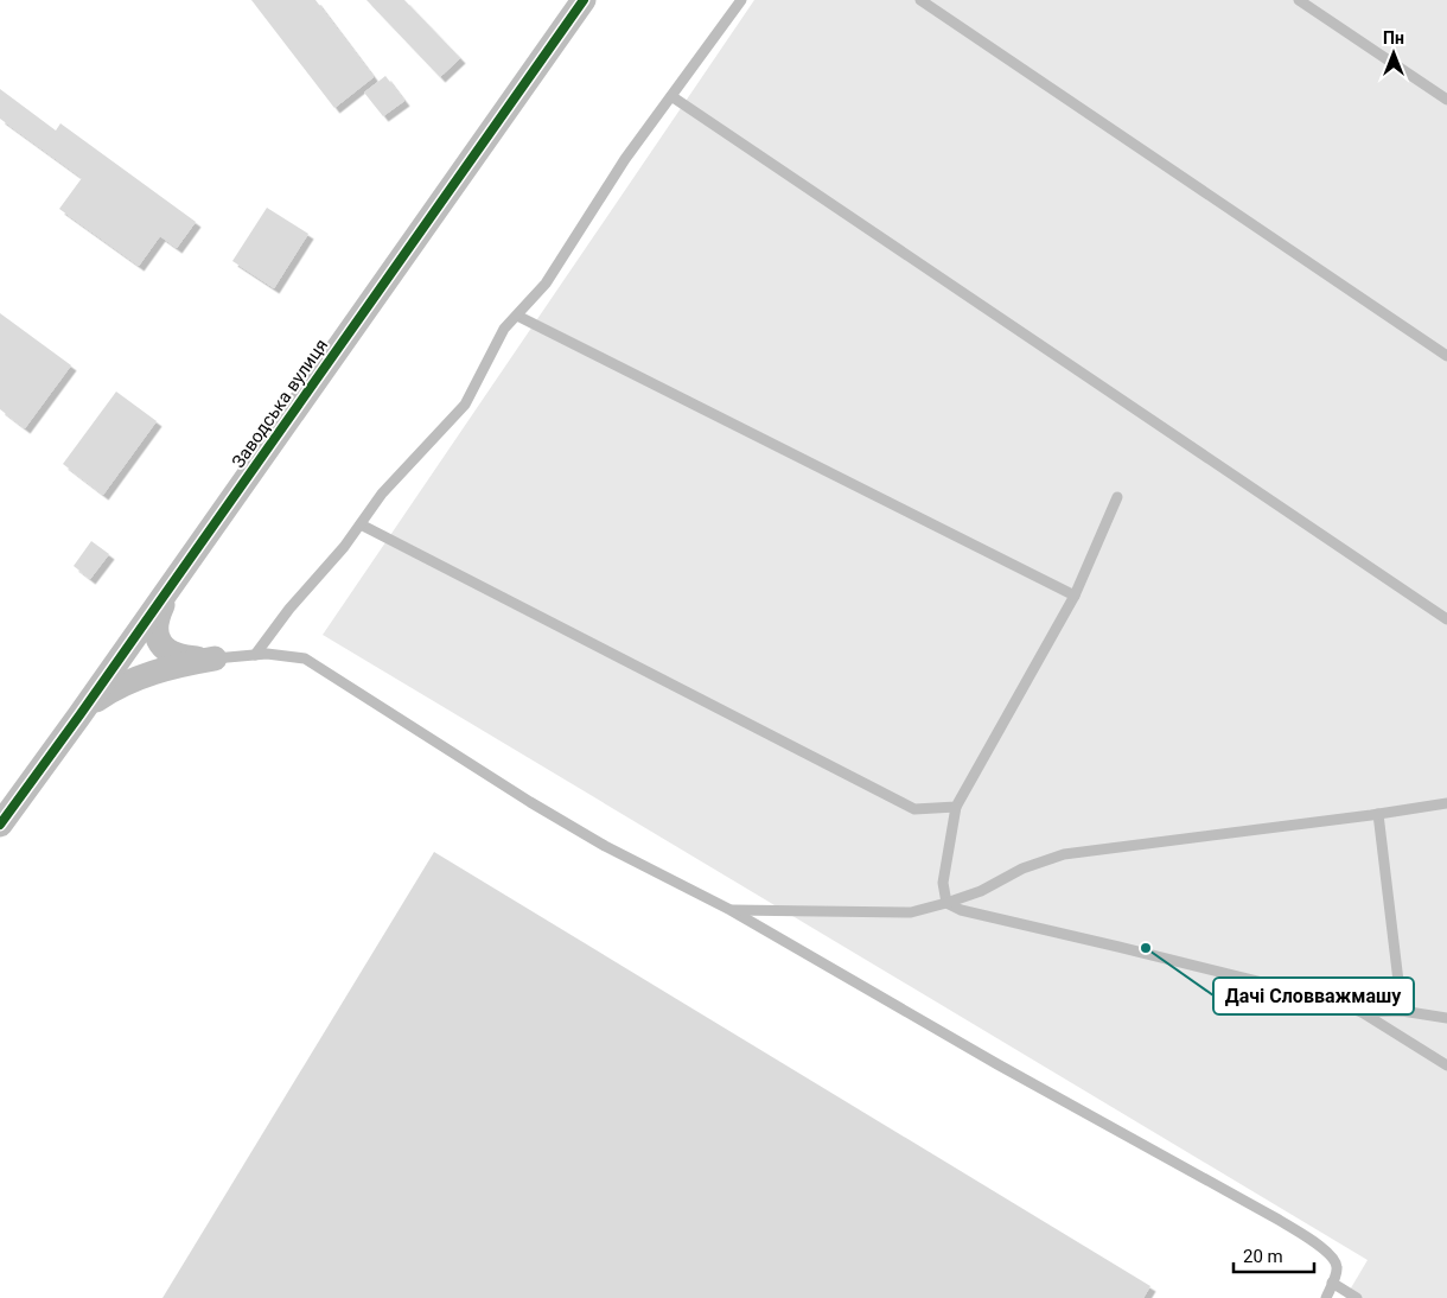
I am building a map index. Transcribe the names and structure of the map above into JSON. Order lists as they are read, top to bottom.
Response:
{
  "streets": {
    "street": ["Заводська вулиця"]
  },
  "places": ["Дачі Словважмашу"],
  "scale_bar": "20 m",
  "north": "top"
}
